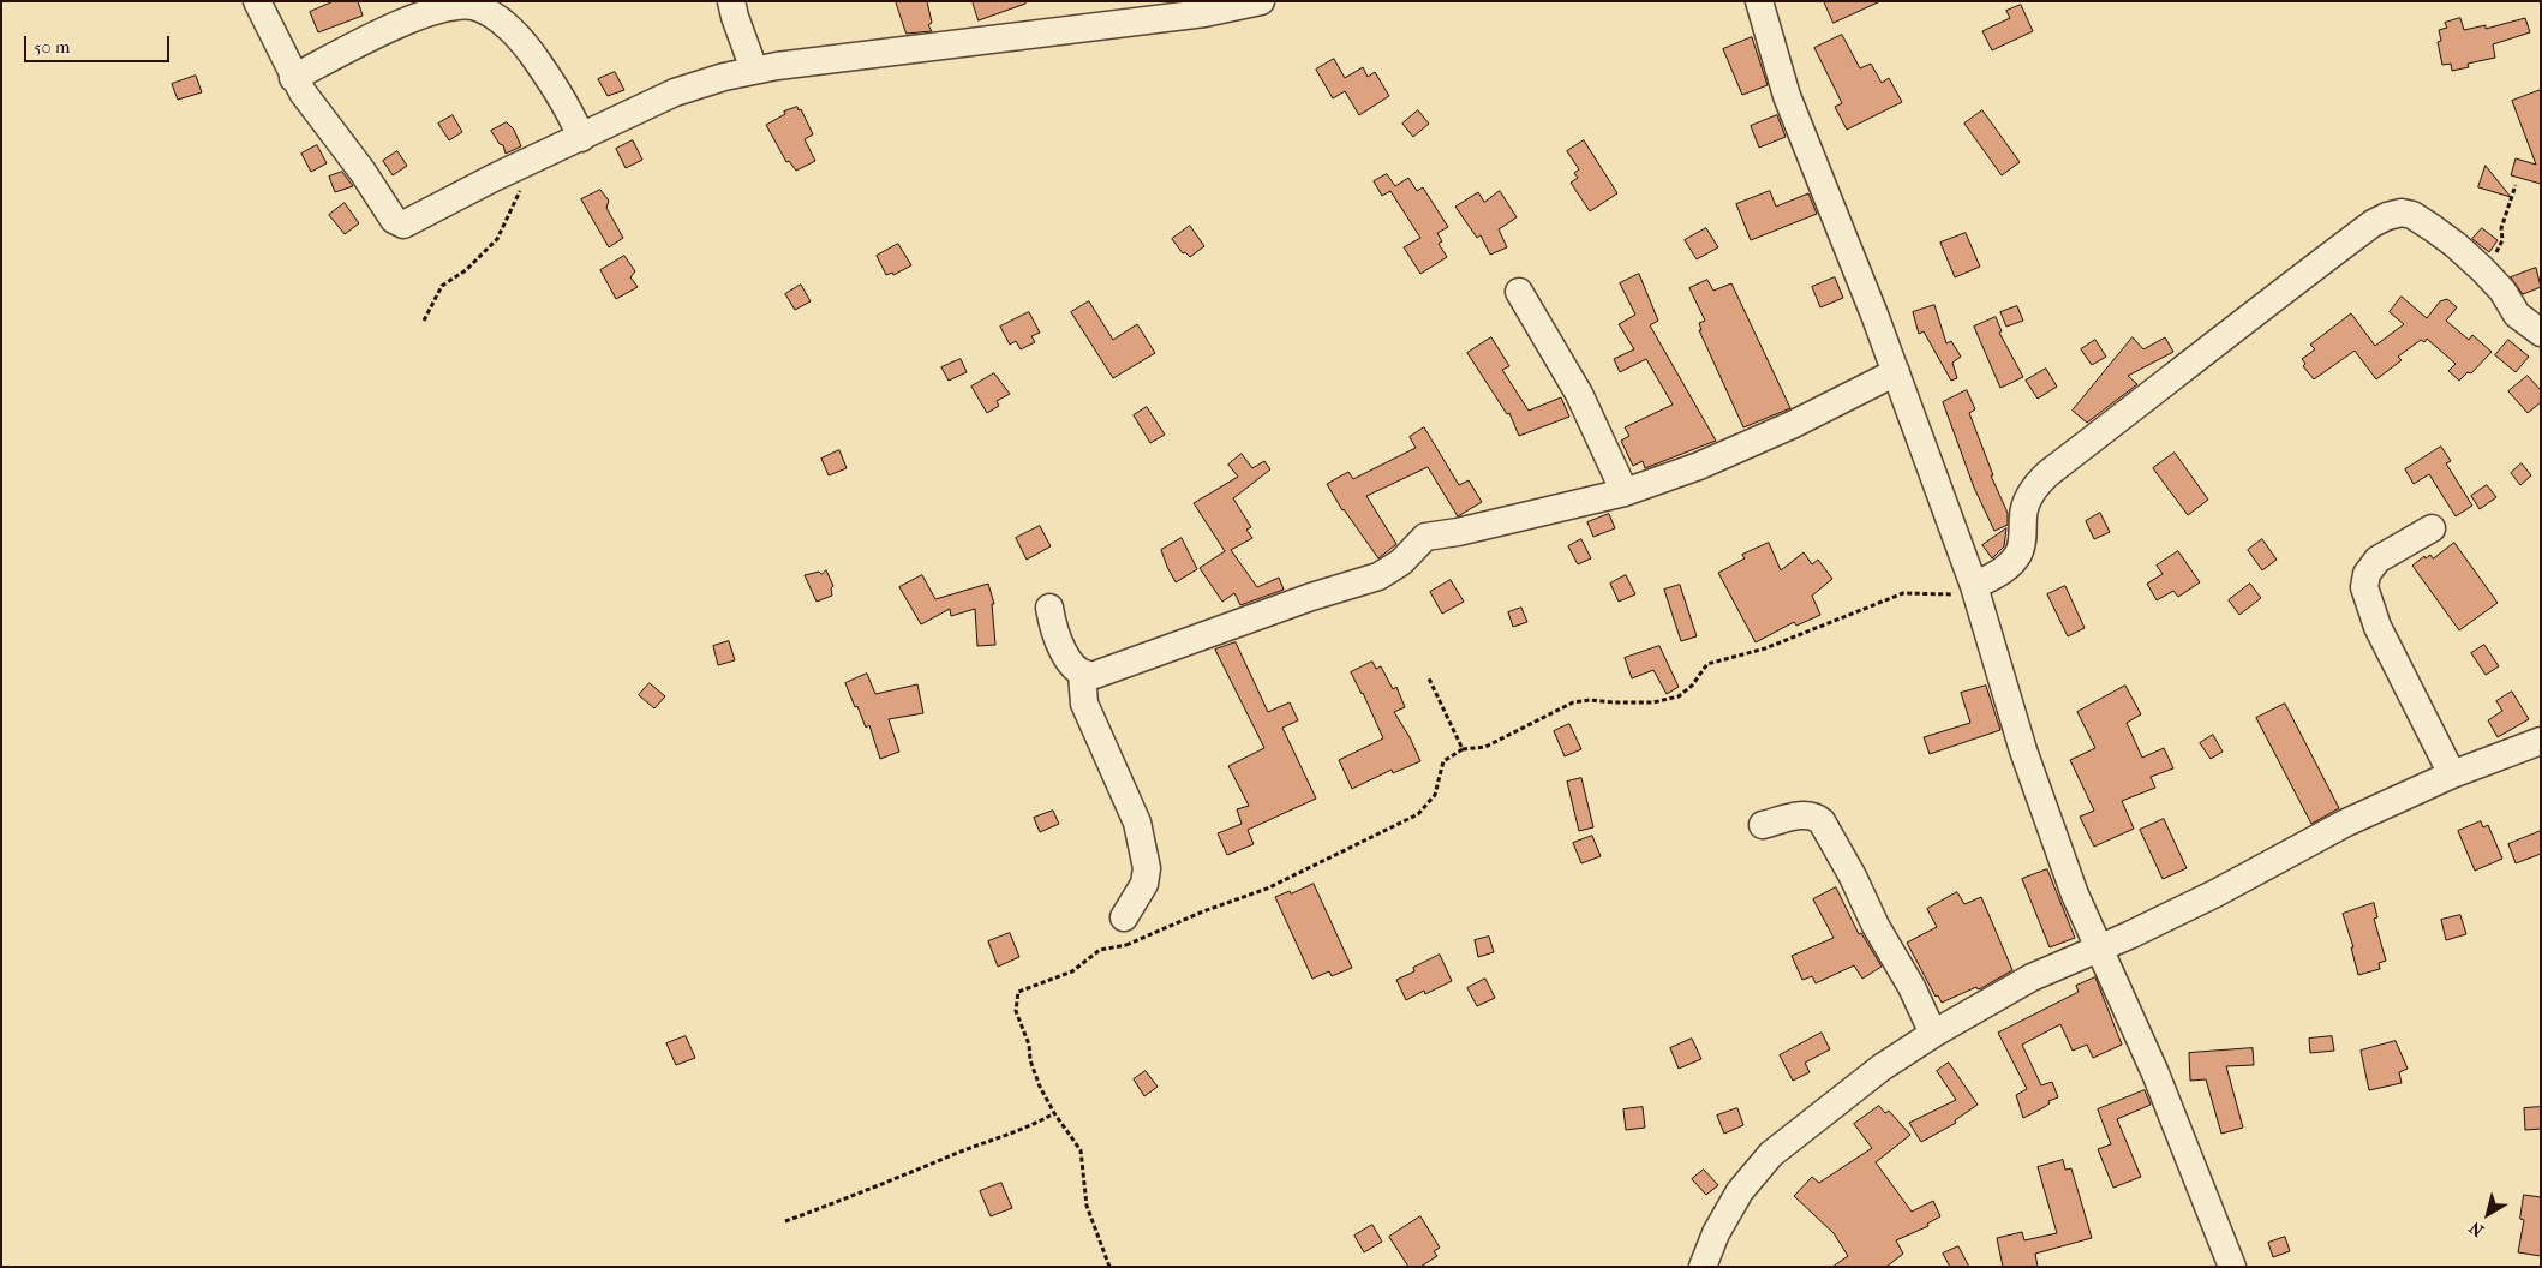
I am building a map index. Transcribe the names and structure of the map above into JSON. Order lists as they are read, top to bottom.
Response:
{
  "scale_bar": "50 m",
  "north": "bottom left"
}
